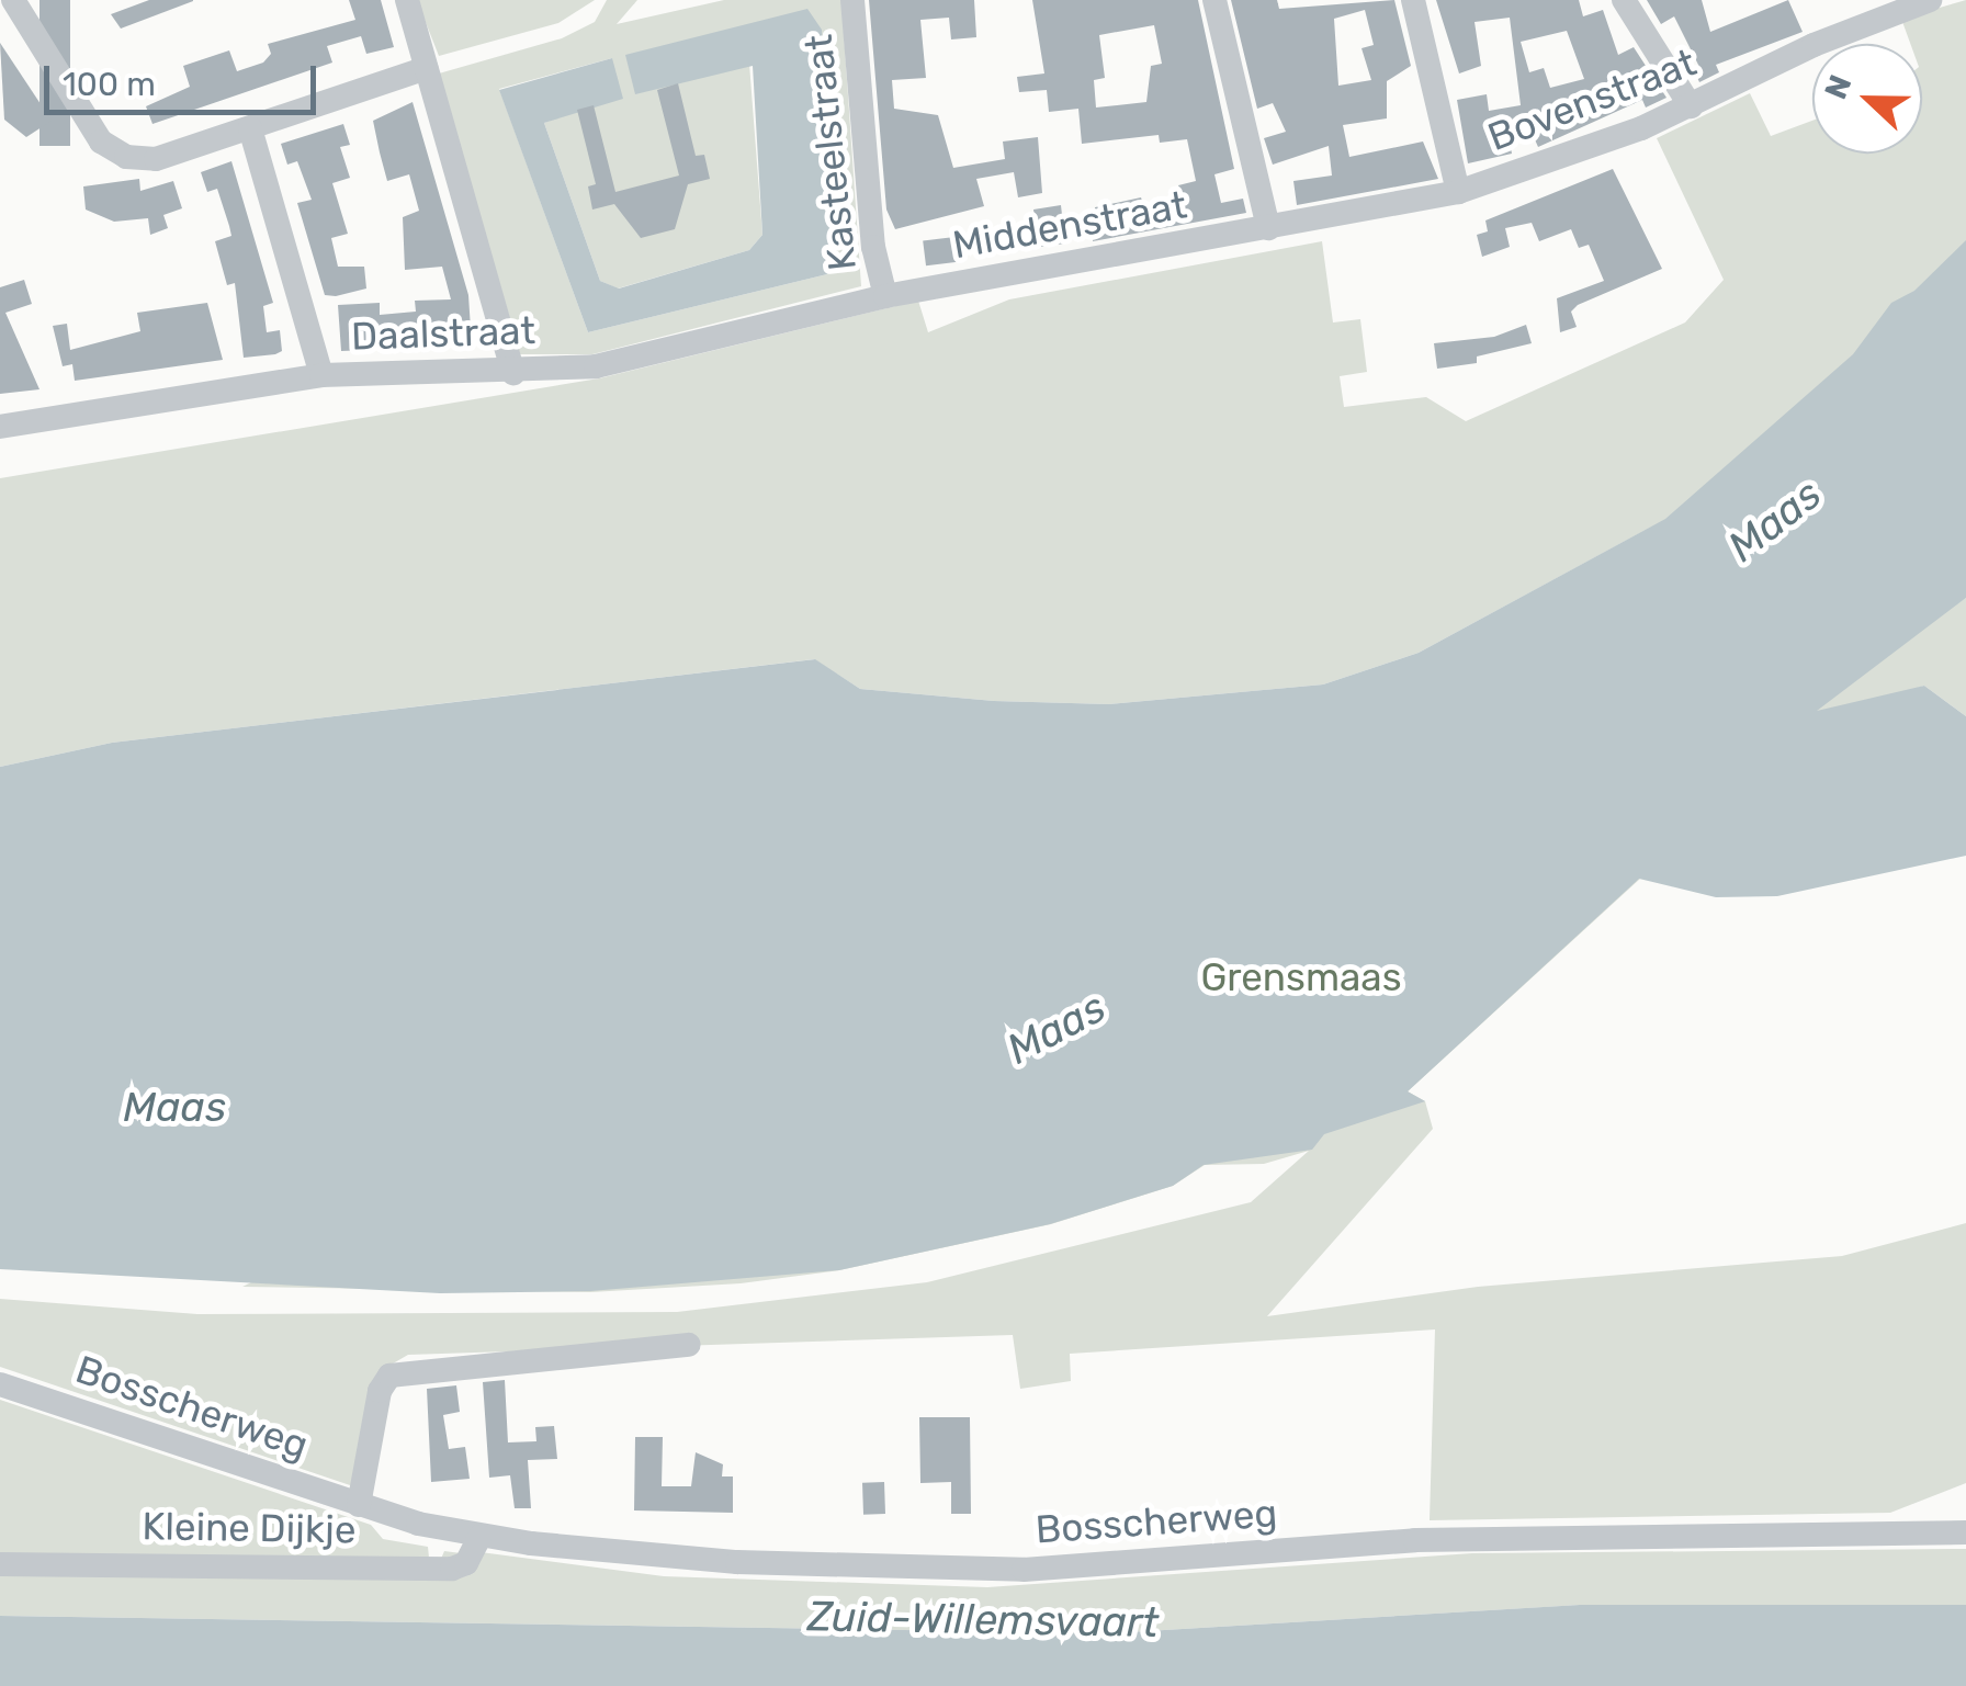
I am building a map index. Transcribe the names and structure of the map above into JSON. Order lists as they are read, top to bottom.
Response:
{
  "streets": {
    "street": [
      "Bovenstraat",
      "Kasteelstraat",
      "Middenstraat",
      "Daalstraat",
      "Bosscherweg",
      "Kleine Dijkje"
    ]
  },
  "crossings": [
    ["Bovenstraat", "Middenstraat"],
    ["Kasteelstraat", "Middenstraat"],
    ["Kasteelstraat", "Daalstraat"],
    ["Middenstraat", "Daalstraat"],
    ["Bosscherweg", "Kleine Dijkje"]
  ],
  "water": ["Maas", "Zuid-Willemsvaart"],
  "parks": ["Grensmaas"],
  "scale_bar": "100 m",
  "north": "left"
}
